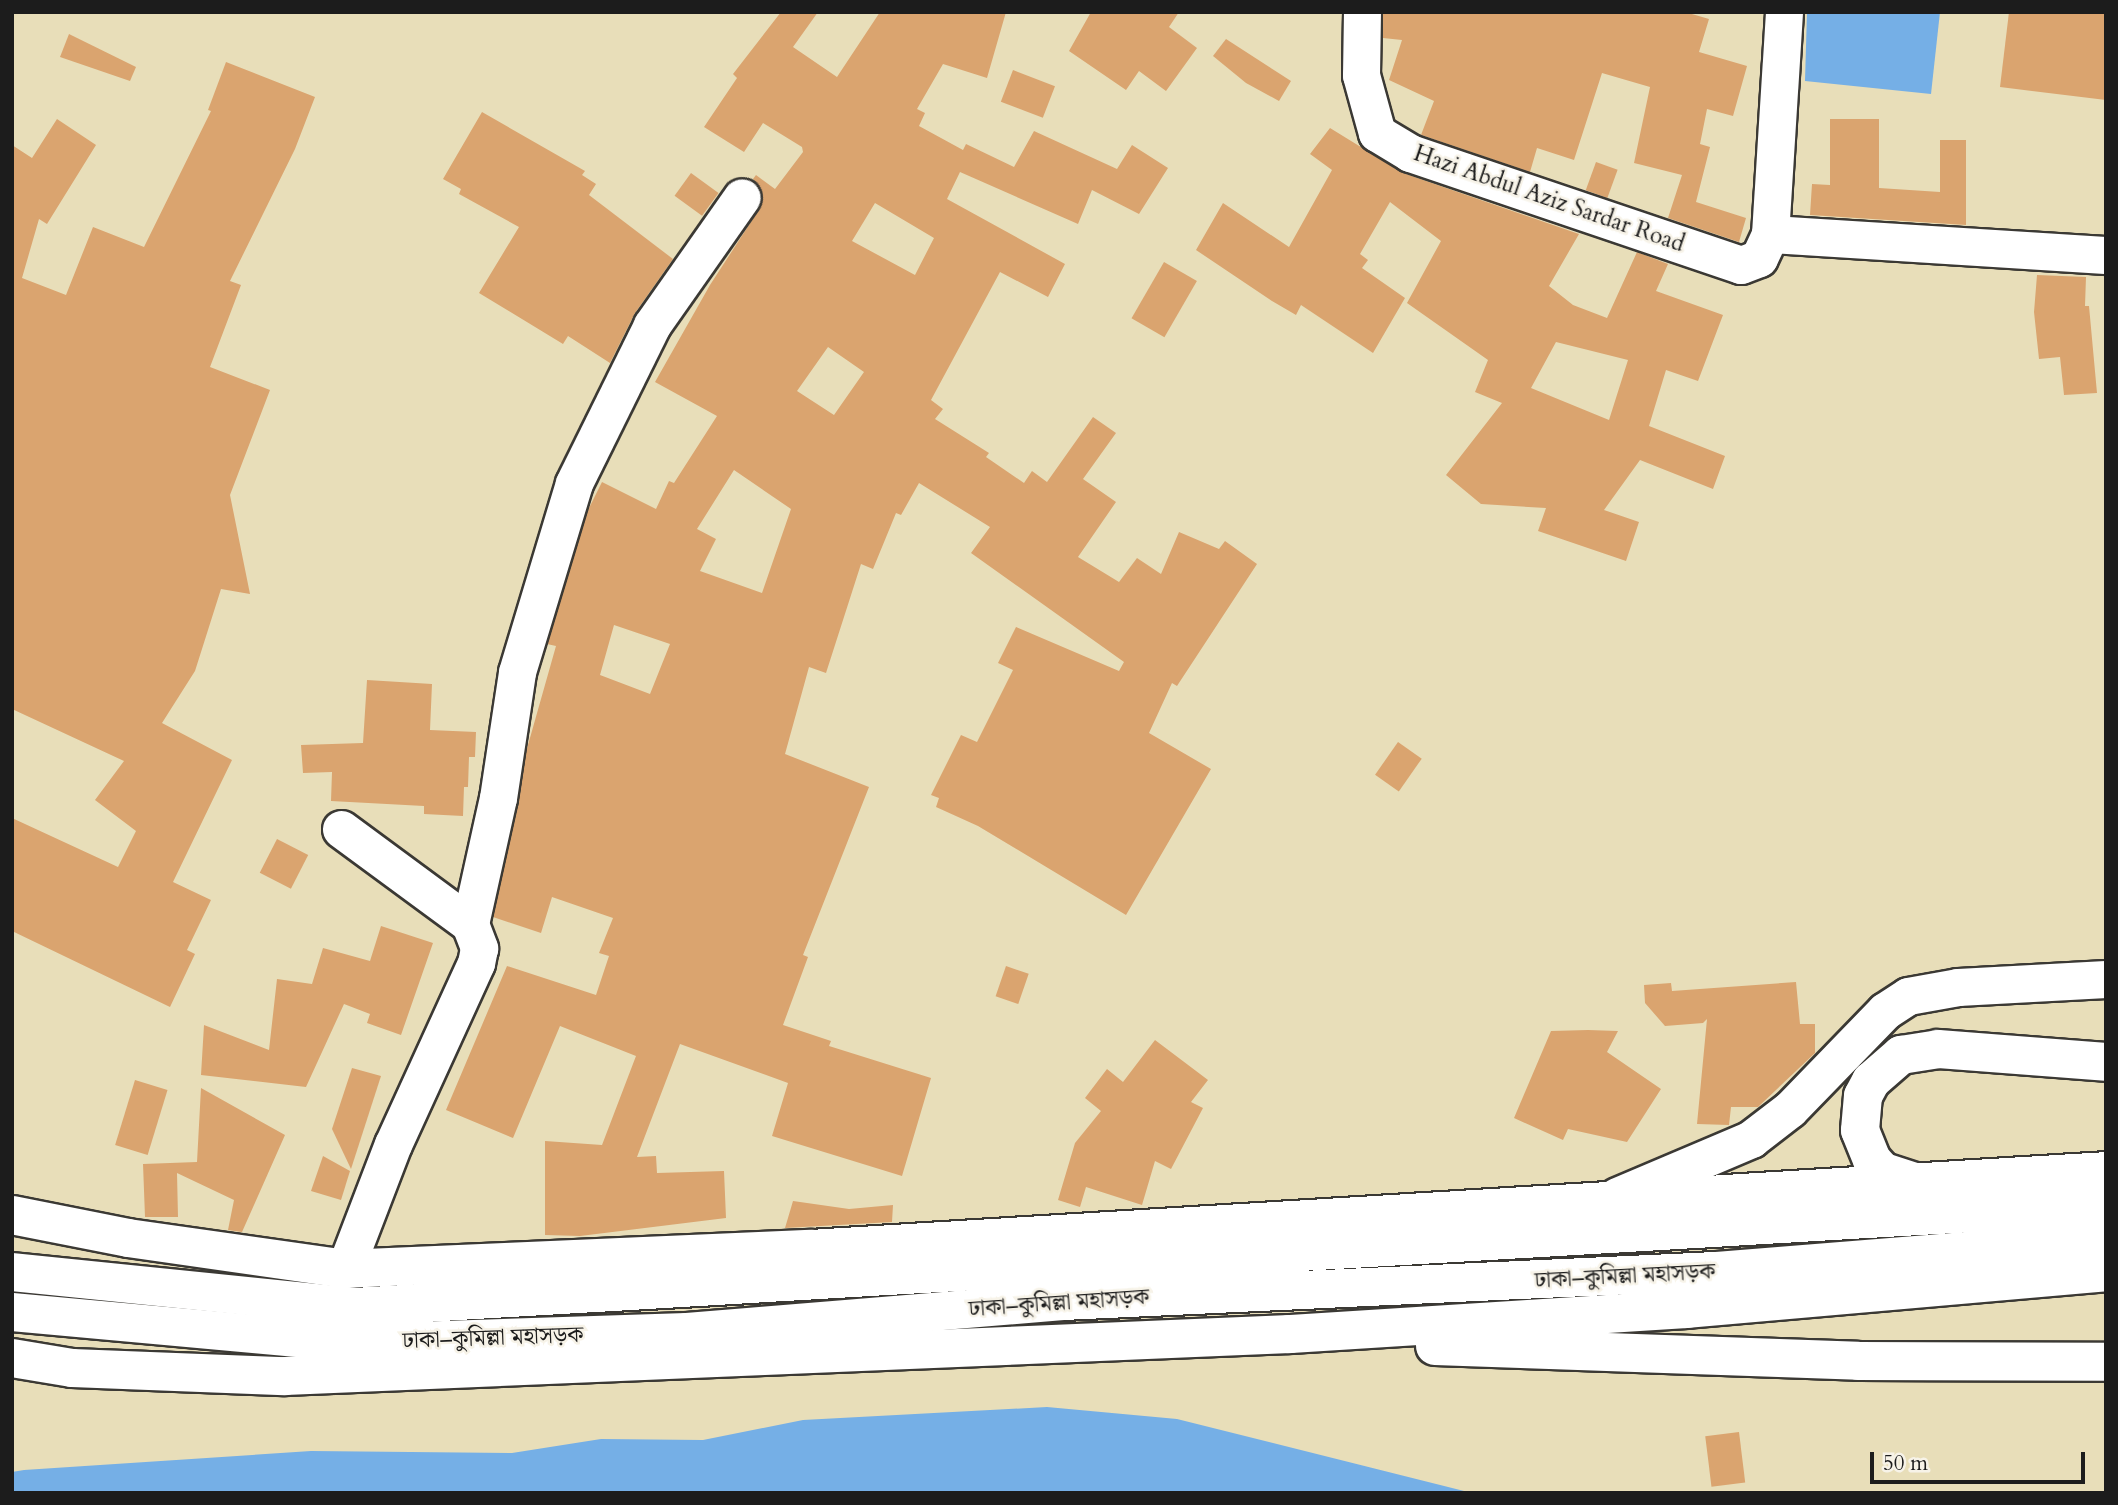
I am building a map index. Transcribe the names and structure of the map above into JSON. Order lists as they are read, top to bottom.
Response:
{
  "streets": {
    "highway": ["ঢাকা–কুমিল্লা মহাসড়ক"],
    "street": ["Hazi Abdul Aziz Sardar Road"]
  },
  "scale_bar": "50 m"
}
